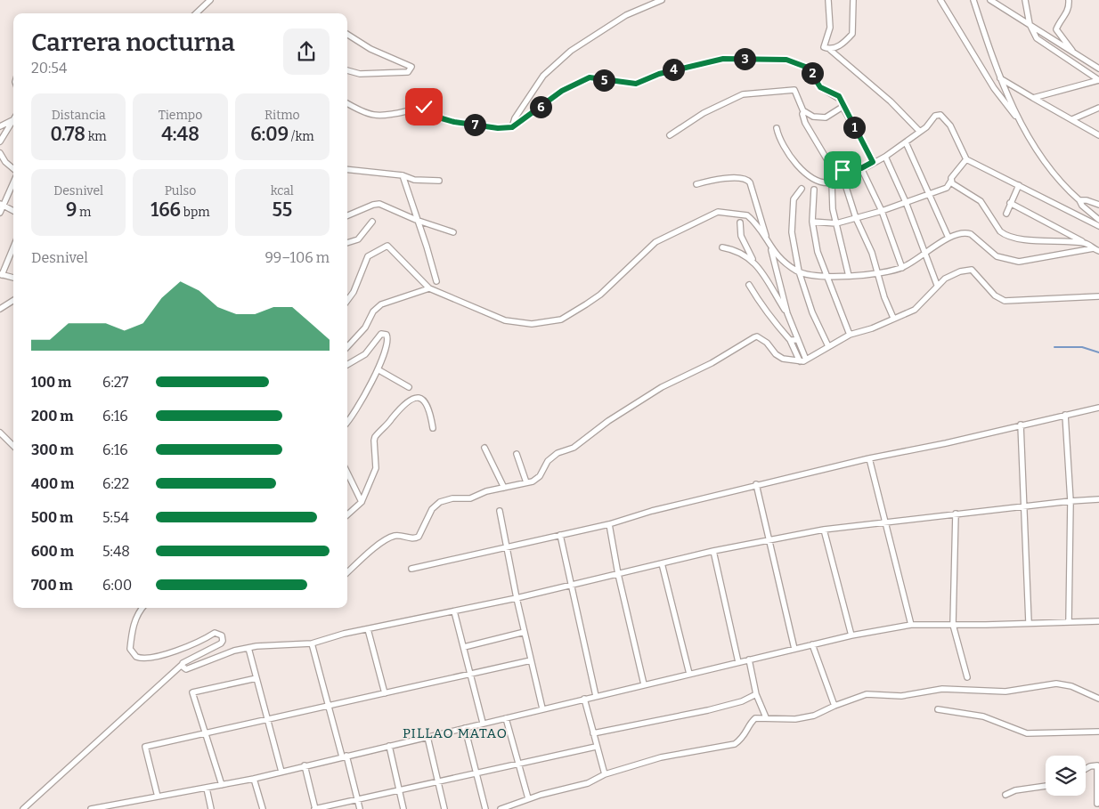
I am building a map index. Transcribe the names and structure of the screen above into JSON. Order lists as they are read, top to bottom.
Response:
{
  "districts": ["PILLAO MATAO"],
  "page": {
    "heading": ["Carrera nocturna", "20:54"],
    "pins": [
      "3",
      "4",
      "2",
      "5",
      "6",
      "7",
      "1"
    ],
    "stats": [
      ["Distancia", "0.78 km"],
      ["Tiempo", "4:48"],
      ["Ritmo", "6:09 /km"],
      ["Desnivel", "9 m"],
      ["Pulso", "166 bpm"],
      ["kcal", "55"]
    ],
    "chart": ["Desnivel", "99–106 m"],
    "list": [
      {
        "name": "100 m",
        "note": "6:27"
      },
      {
        "name": "200 m",
        "note": "6:16"
      },
      {
        "name": "300 m",
        "note": "6:16"
      },
      {
        "name": "400 m",
        "note": "6:22"
      },
      {
        "name": "500 m",
        "note": "5:54"
      },
      {
        "name": "600 m",
        "note": "5:48"
      },
      {
        "name": "700 m",
        "note": "6:00"
      }
    ]
  }
}
